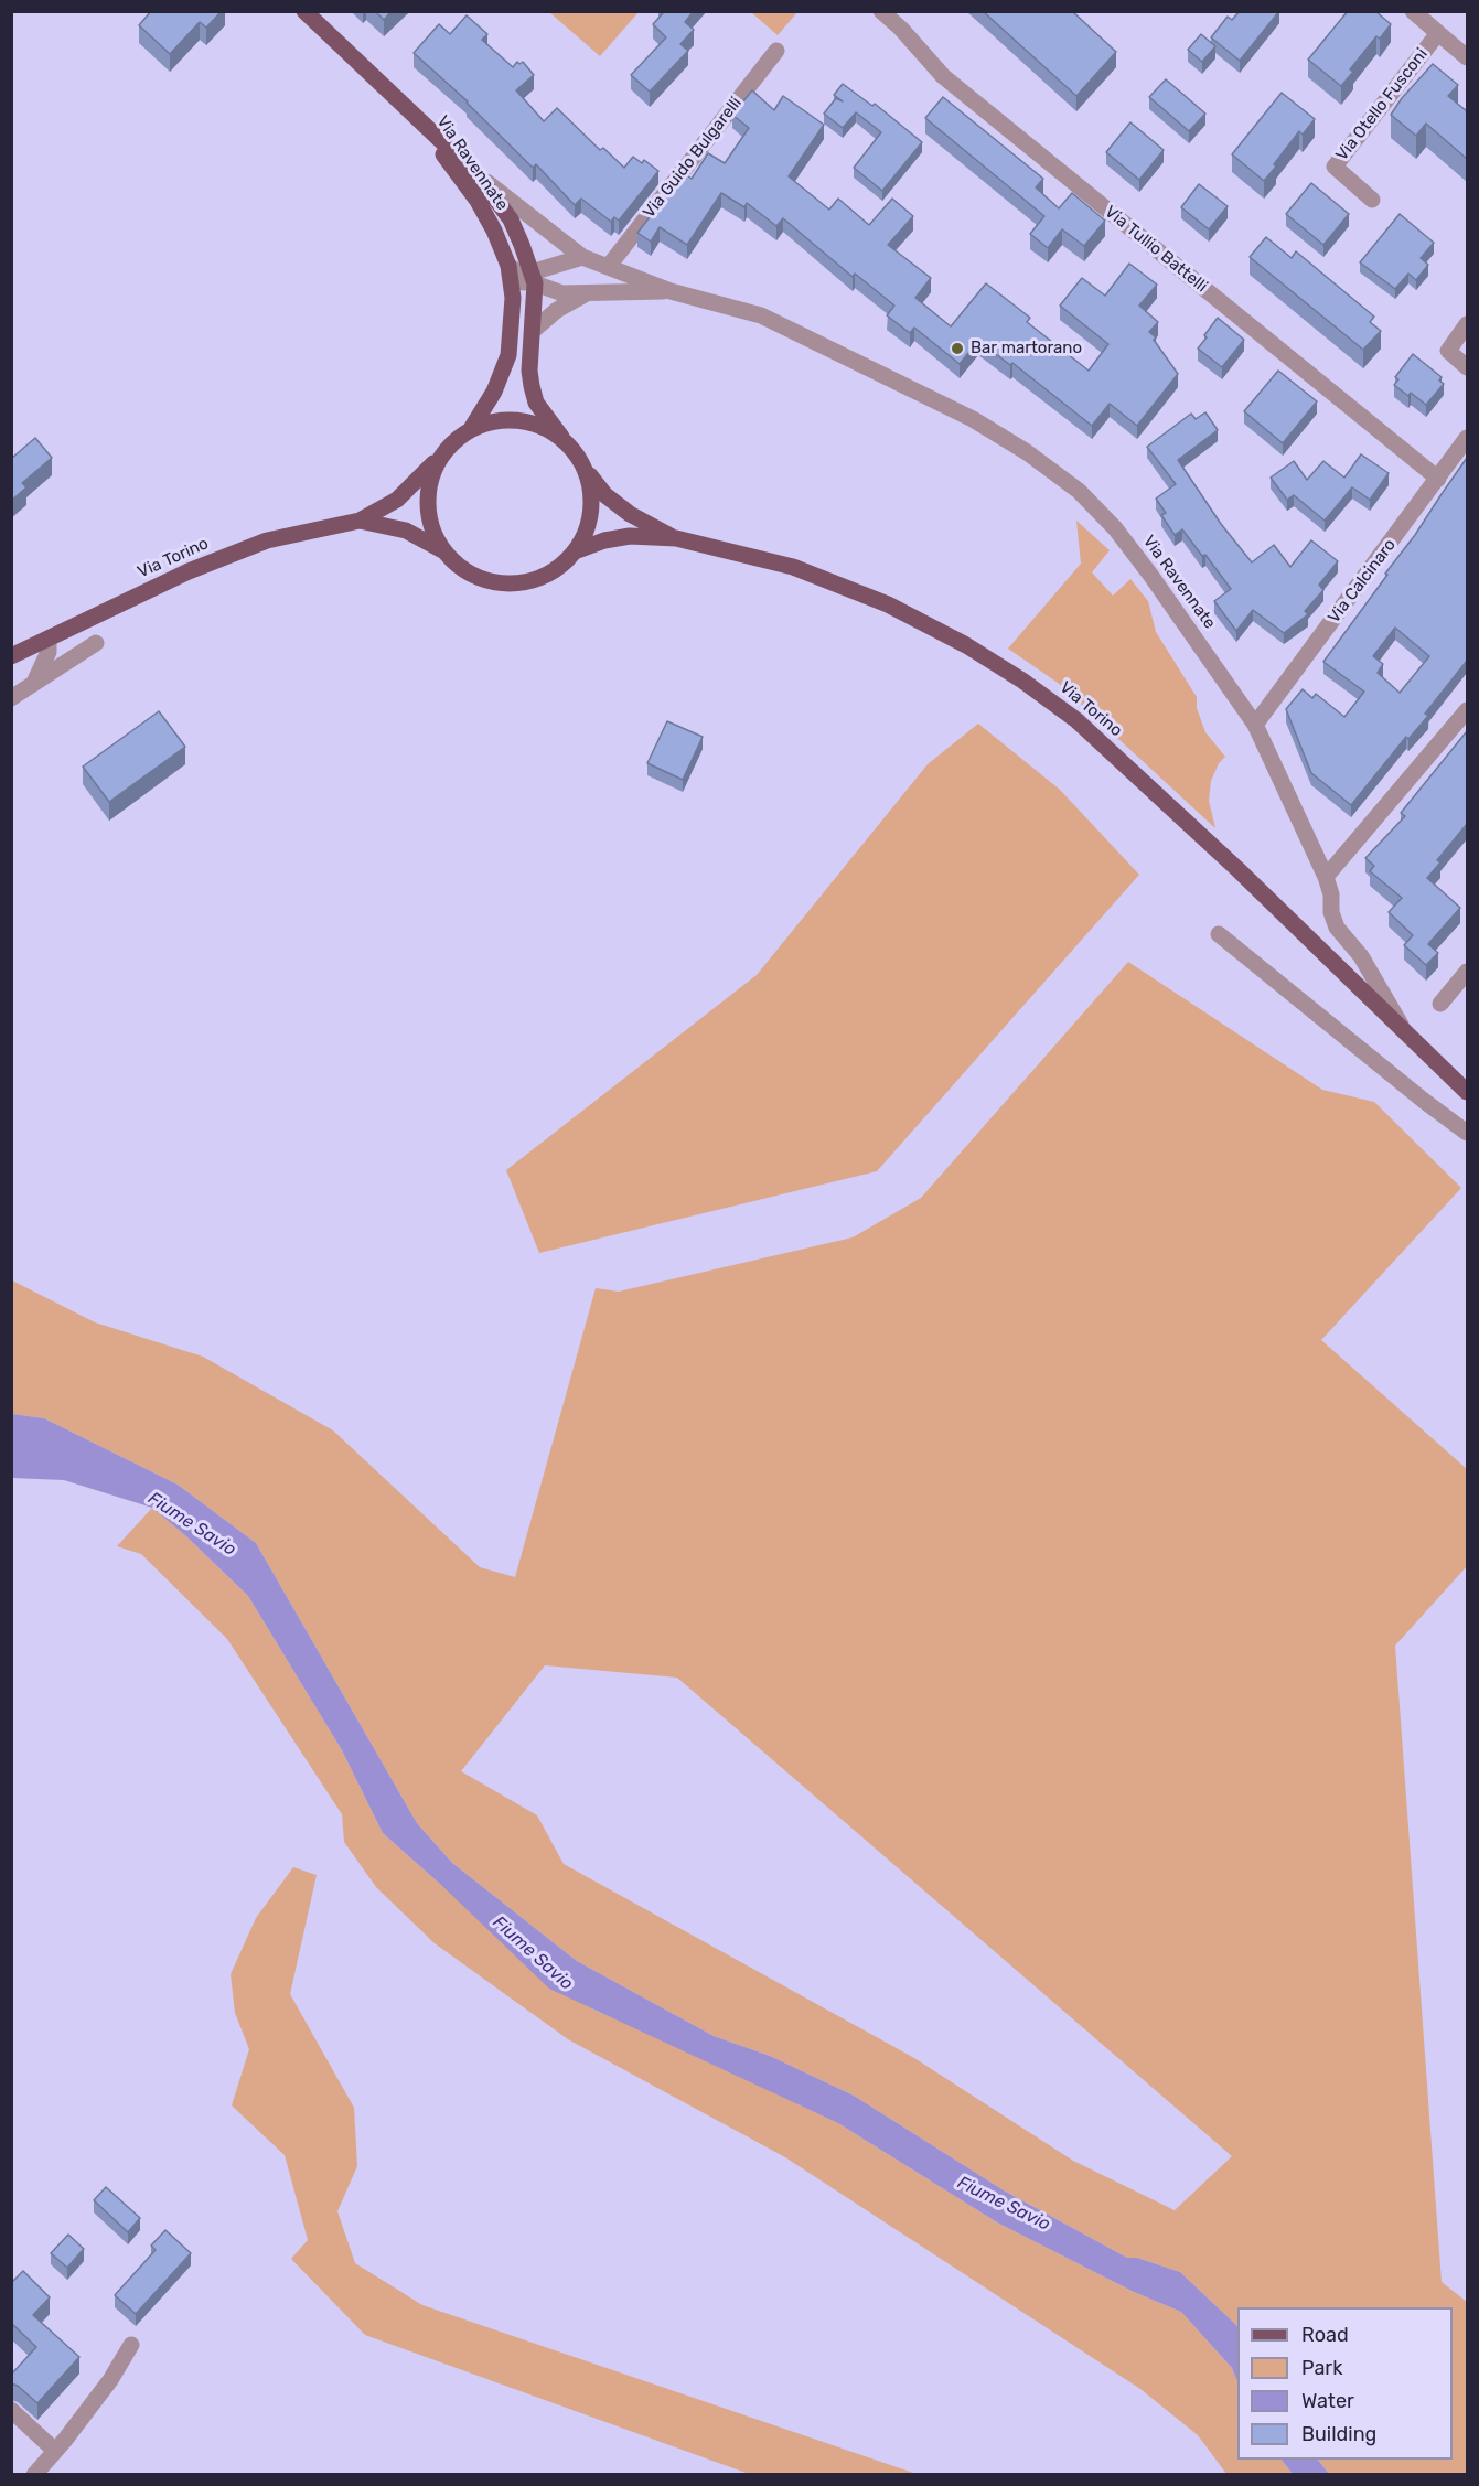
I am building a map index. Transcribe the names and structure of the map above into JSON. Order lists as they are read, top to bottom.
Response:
{
  "streets": {
    "main road": ["Via Ravennate", "Via Torino"],
    "street": [
      "Via Otello Fusconi",
      "Via Guido Bulgarelli",
      "Via Tullio Battelli",
      "Via Calcinaro"
    ]
  },
  "crossings": [
    ["Via Guido Bulgarelli", "Via Ravennate"],
    ["Via Ravennate", "Via Torino"],
    ["Via Ravennate", "Via Calcinaro"],
    ["Via Tullio Battelli", "Via Calcinaro"]
  ],
  "water": ["Fiume Savio"],
  "places": ["Bar martorano"],
  "legend": [
    "Road",
    "Park",
    "Water",
    "Building"
  ]
}
